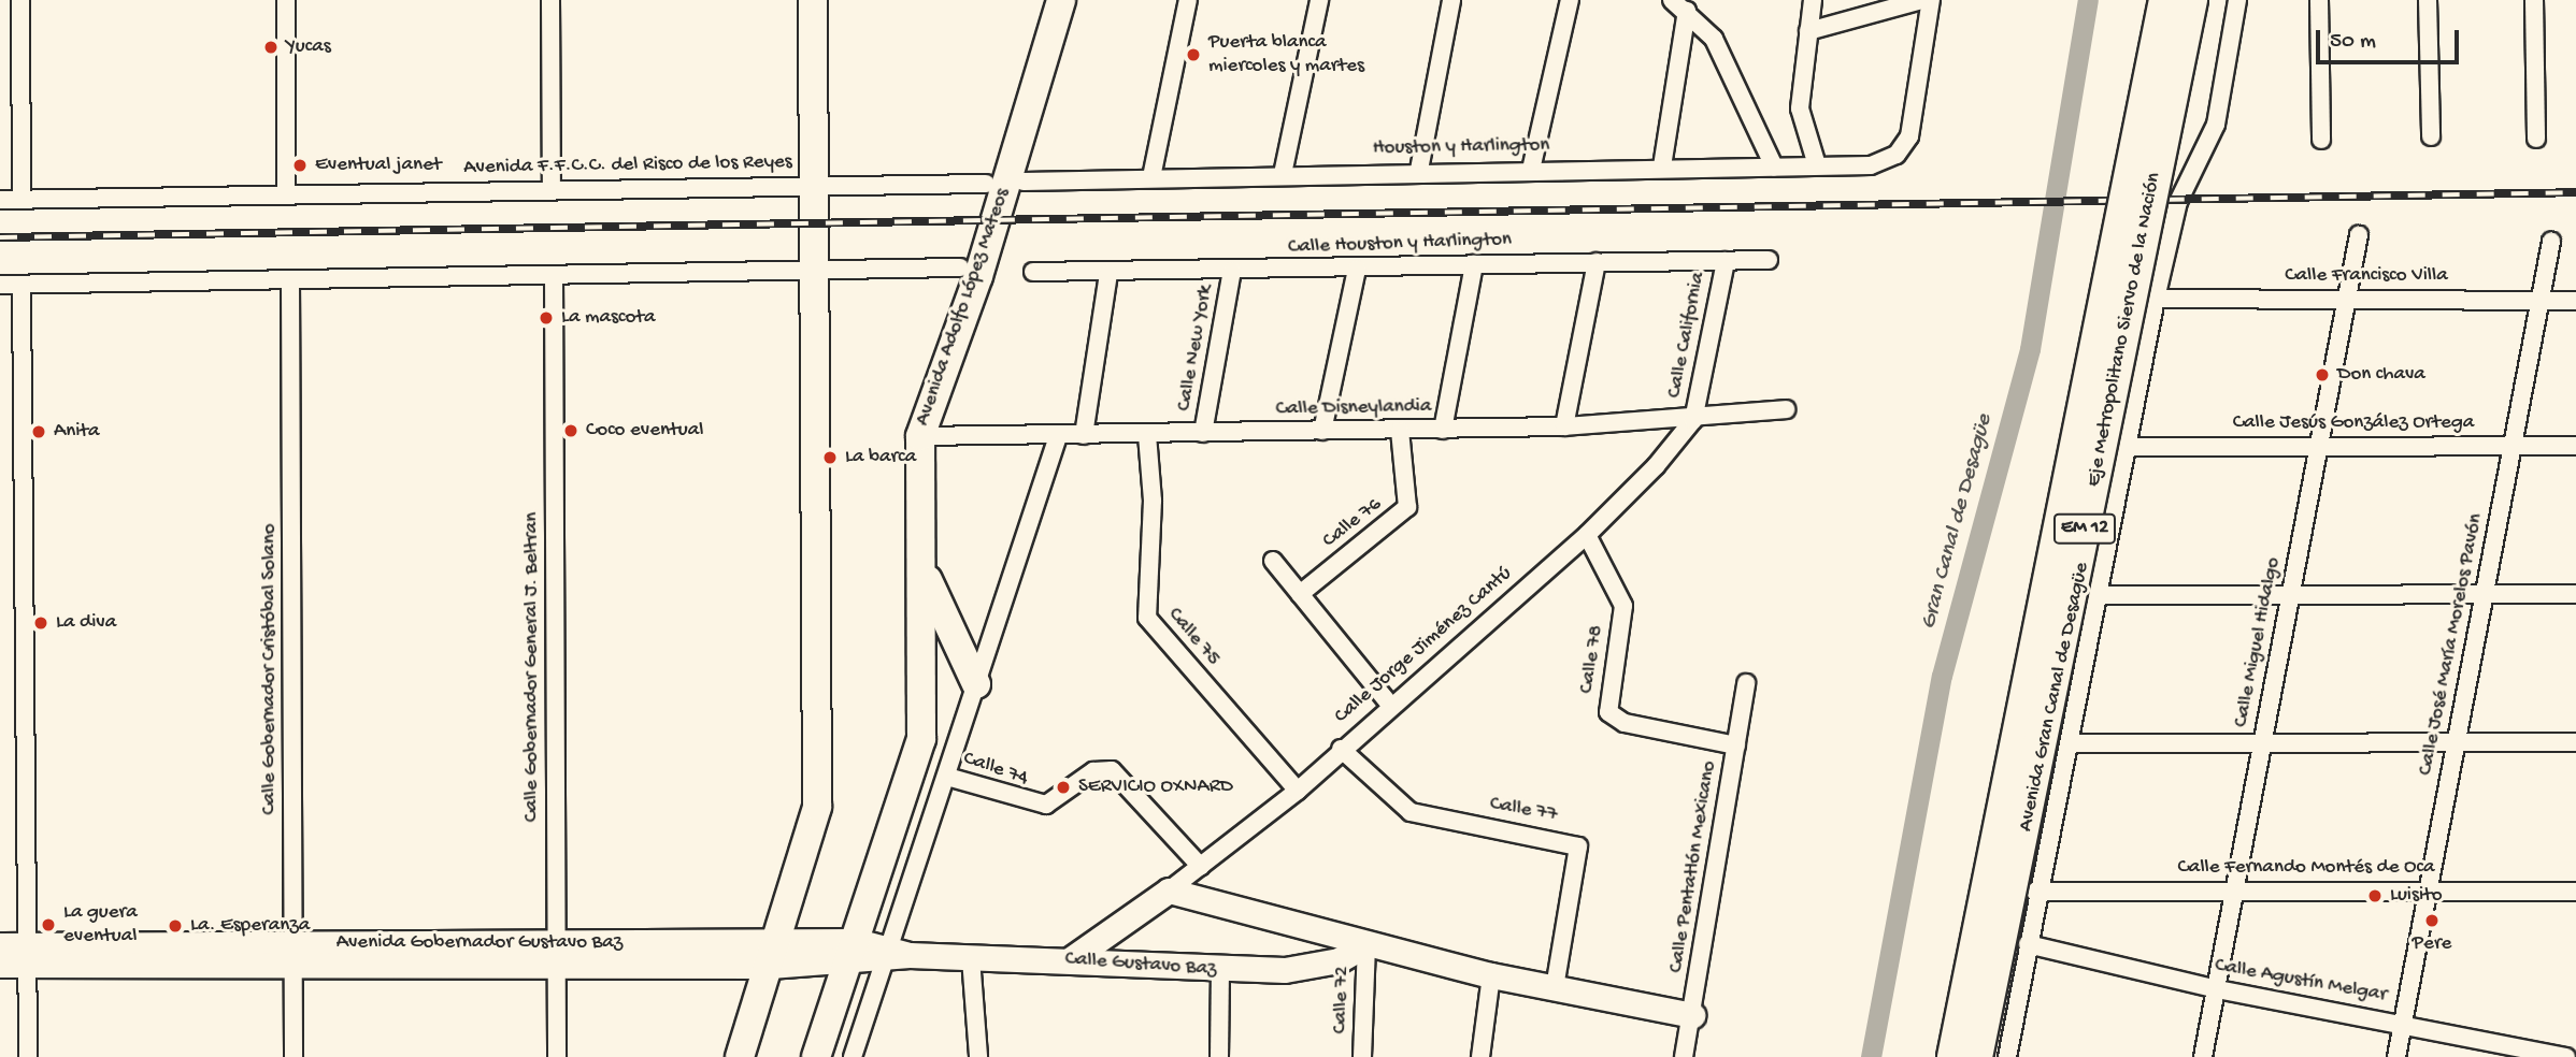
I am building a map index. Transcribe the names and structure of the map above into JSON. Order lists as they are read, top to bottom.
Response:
{
  "streets": {
    "highway": ["Eje Metropolitano Siervo de la Nación", "EM 12"],
    "main road": ["Avenida Adolfo López Mateos"],
    "street": [
      "Houston y Harlington",
      "Avenida F.F.C.C. del Risco de los Reyes",
      "Calle Houston y Harlington",
      "Calle Francisco Villa",
      "Calle California",
      "Calle New York",
      "Calle Disneylandia",
      "Calle Jesús González Ortega",
      "Calle 76",
      "Calle 75",
      "Calle Miguel Hidalgo",
      "Calle José María Morelos Pavón",
      "Calle Jorge Jiménez Cantú",
      "Calle 78",
      "Calle Gobernador General J. Beltran",
      "Calle Gobernador Cristóbal Solano",
      "Avenida Gran Canal de Desagüe",
      "Calle 74",
      "Calle 77",
      "Calle Pentatlón Mexicano",
      "Calle Fernando Montés de Oca",
      "Avenida Gobernador Gustavo Baz",
      "Calle Gustavo Baz",
      "Calle Agustín Melgar",
      "Calle 72"
    ]
  },
  "crossings": [
    ["Calle Houston y Harlington", "Calle California"],
    ["Calle Houston y Harlington", "Calle New York"],
    ["Calle Francisco Villa", "Calle Miguel Hidalgo"],
    ["Calle Francisco Villa", "Calle José María Morelos Pavón"],
    ["Calle Francisco Villa", "Avenida Gran Canal de Desagüe"],
    ["Avenida Adolfo López Mateos", "Calle Disneylandia"],
    ["Avenida Adolfo López Mateos", "Calle Gustavo Baz"],
    ["Calle California", "Calle Disneylandia"],
    ["Calle California", "Calle Jorge Jiménez Cantú"],
    ["Calle New York", "Calle Disneylandia"],
    ["Calle Disneylandia", "Calle 76"],
    ["Calle Disneylandia", "Calle 75"],
    ["Calle Disneylandia", "Calle Jorge Jiménez Cantú"],
    ["Calle Jesús González Ortega", "Calle Miguel Hidalgo"],
    ["Calle Jesús González Ortega", "Calle José María Morelos Pavón"],
    ["Calle Jesús González Ortega", "Avenida Gran Canal de Desagüe"],
    ["Calle 75", "Calle Jorge Jiménez Cantú"],
    ["Calle Miguel Hidalgo", "Calle Fernando Montés de Oca"],
    ["Calle Miguel Hidalgo", "Calle Agustín Melgar"],
    ["Calle José María Morelos Pavón", "Calle Fernando Montés de Oca"],
    ["Calle José María Morelos Pavón", "Calle Agustín Melgar"],
    ["Calle Jorge Jiménez Cantú", "Calle 78"],
    ["Calle Jorge Jiménez Cantú", "Calle 74"],
    ["Calle Jorge Jiménez Cantú", "Calle 77"],
    ["Calle 78", "Calle Pentatlón Mexicano"],
    ["Calle Gobernador General J. Beltran", "Avenida Gobernador Gustavo Baz"],
    ["Calle Gobernador Cristóbal Solano", "Avenida Gobernador Gustavo Baz"],
    ["Avenida Gran Canal de Desagüe", "Calle Fernando Montés de Oca"],
    ["Avenida Gran Canal de Desagüe", "Calle Agustín Melgar"],
    ["Avenida Gobernador Gustavo Baz", "Calle Gustavo Baz"],
    ["Calle Gustavo Baz", "Calle 72"]
  ],
  "water": ["Gran Canal de Desagüe"],
  "places": [
    "Yucas",
    "Puerta blanca miercoles y martes",
    "Eventual janet",
    "La mascota",
    "Don chava",
    "Coco eventual",
    "Anita",
    "La barca",
    "La diva",
    "SERVICIO OXNARD",
    "Luisito",
    "Pere",
    "La guera eventual",
    "La. Esperanza"
  ],
  "scale_bar": "50 m"
}
